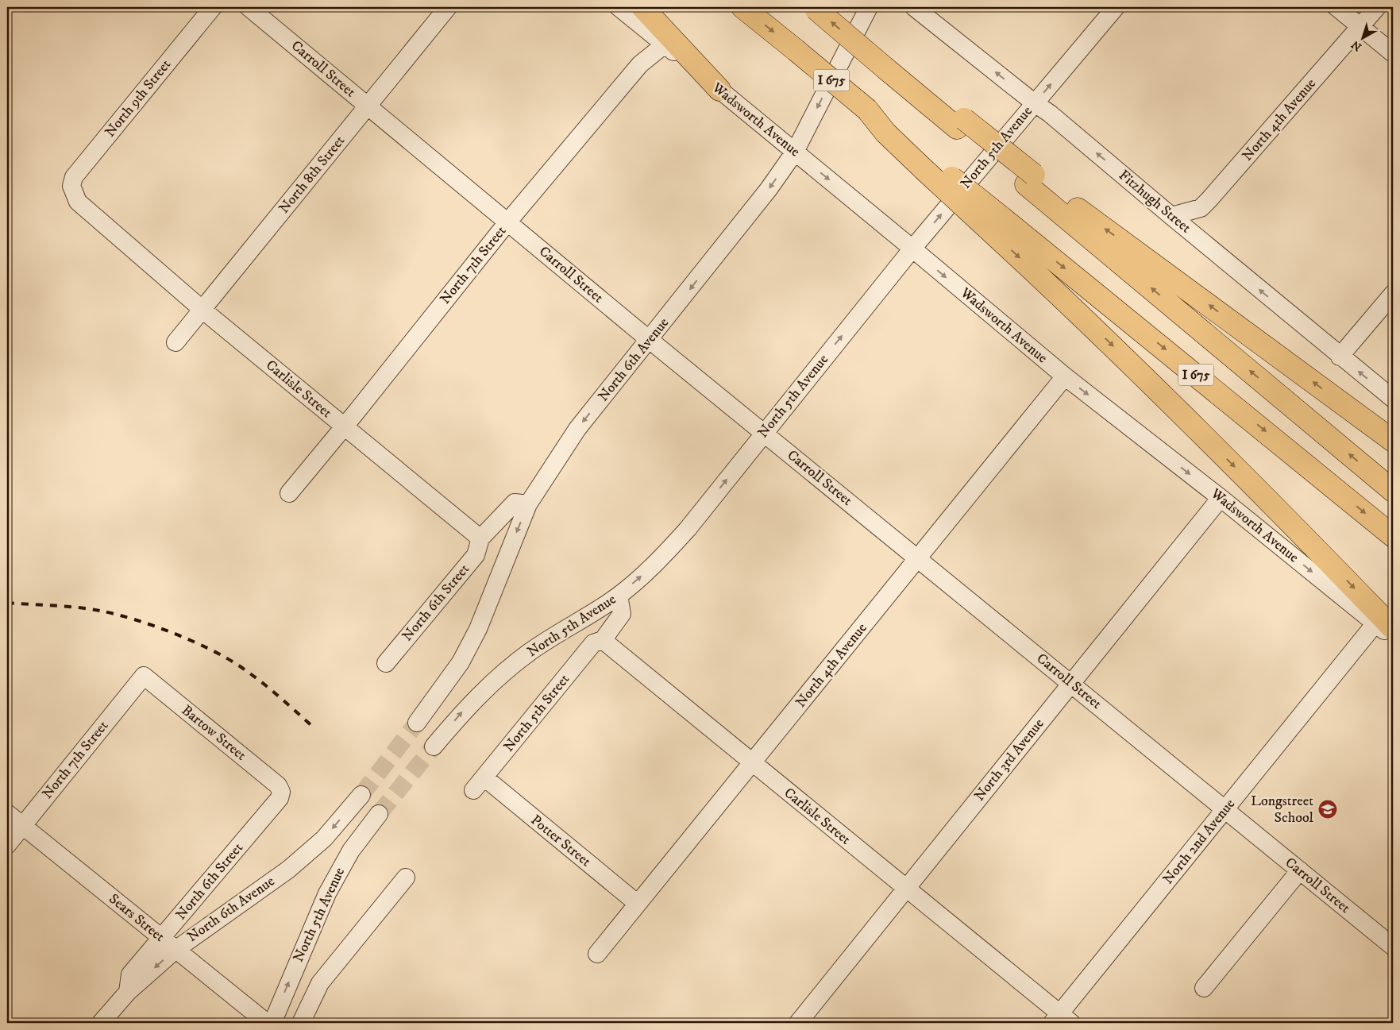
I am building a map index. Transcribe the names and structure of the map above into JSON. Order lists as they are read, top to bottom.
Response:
{
  "streets": {
    "highway": ["I 675"],
    "street": [
      "Carroll Street",
      "North 9th Street",
      "Wadsworth Avenue",
      "North 4th Avenue",
      "North 5th Avenue",
      "North 8th Street",
      "Fitzhugh Street",
      "North 7th Street",
      "North 6th Avenue",
      "Carlisle Street",
      "North 6th Street",
      "North 5th Street",
      "Bartow Street",
      "North 3rd Avenue",
      "Potter Street",
      "North 2nd Avenue",
      "Sears Street"
    ]
  },
  "crossings": [
    ["Carroll Street", "North 4th Avenue"],
    ["Carroll Street", "North 5th Avenue"],
    ["Carroll Street", "North 8th Street"],
    ["Carroll Street", "North 7th Street"],
    ["Carroll Street", "North 6th Avenue"],
    ["Carroll Street", "North 3rd Avenue"],
    ["Carroll Street", "North 2nd Avenue"],
    ["North 9th Street", "Carlisle Street"],
    ["Wadsworth Avenue", "North 4th Avenue"],
    ["Wadsworth Avenue", "North 5th Avenue"],
    ["Wadsworth Avenue", "North 7th Street"],
    ["Wadsworth Avenue", "North 6th Avenue"],
    ["Wadsworth Avenue", "North 3rd Avenue"],
    ["Wadsworth Avenue", "North 2nd Avenue"],
    ["North 4th Avenue", "Fitzhugh Street"],
    ["North 4th Avenue", "Carlisle Street"],
    ["North 4th Avenue", "Potter Street"],
    ["North 5th Avenue", "Fitzhugh Street"],
    ["North 8th Street", "Carlisle Street"],
    ["North 7th Street", "Carlisle Street"],
    ["North 7th Street", "Bartow Street"],
    ["North 7th Street", "Sears Street"],
    ["North 6th Avenue", "North 6th Street"],
    ["North 6th Avenue", "Sears Street"],
    ["Carlisle Street", "North 6th Street"],
    ["Carlisle Street", "North 5th Street"],
    ["Carlisle Street", "North 3rd Avenue"],
    ["Carlisle Street", "North 2nd Avenue"],
    ["North 6th Street", "Bartow Street"],
    ["North 6th Street", "Sears Street"],
    ["North 5th Street", "Potter Street"]
  ],
  "one_way": [
    "Wadsworth Avenue",
    "North 5th Avenue",
    "Fitzhugh Street",
    "North 6th Avenue"
  ],
  "places": {
    "school or university": ["Longstreet School"]
  },
  "north": "bottom left"
}
